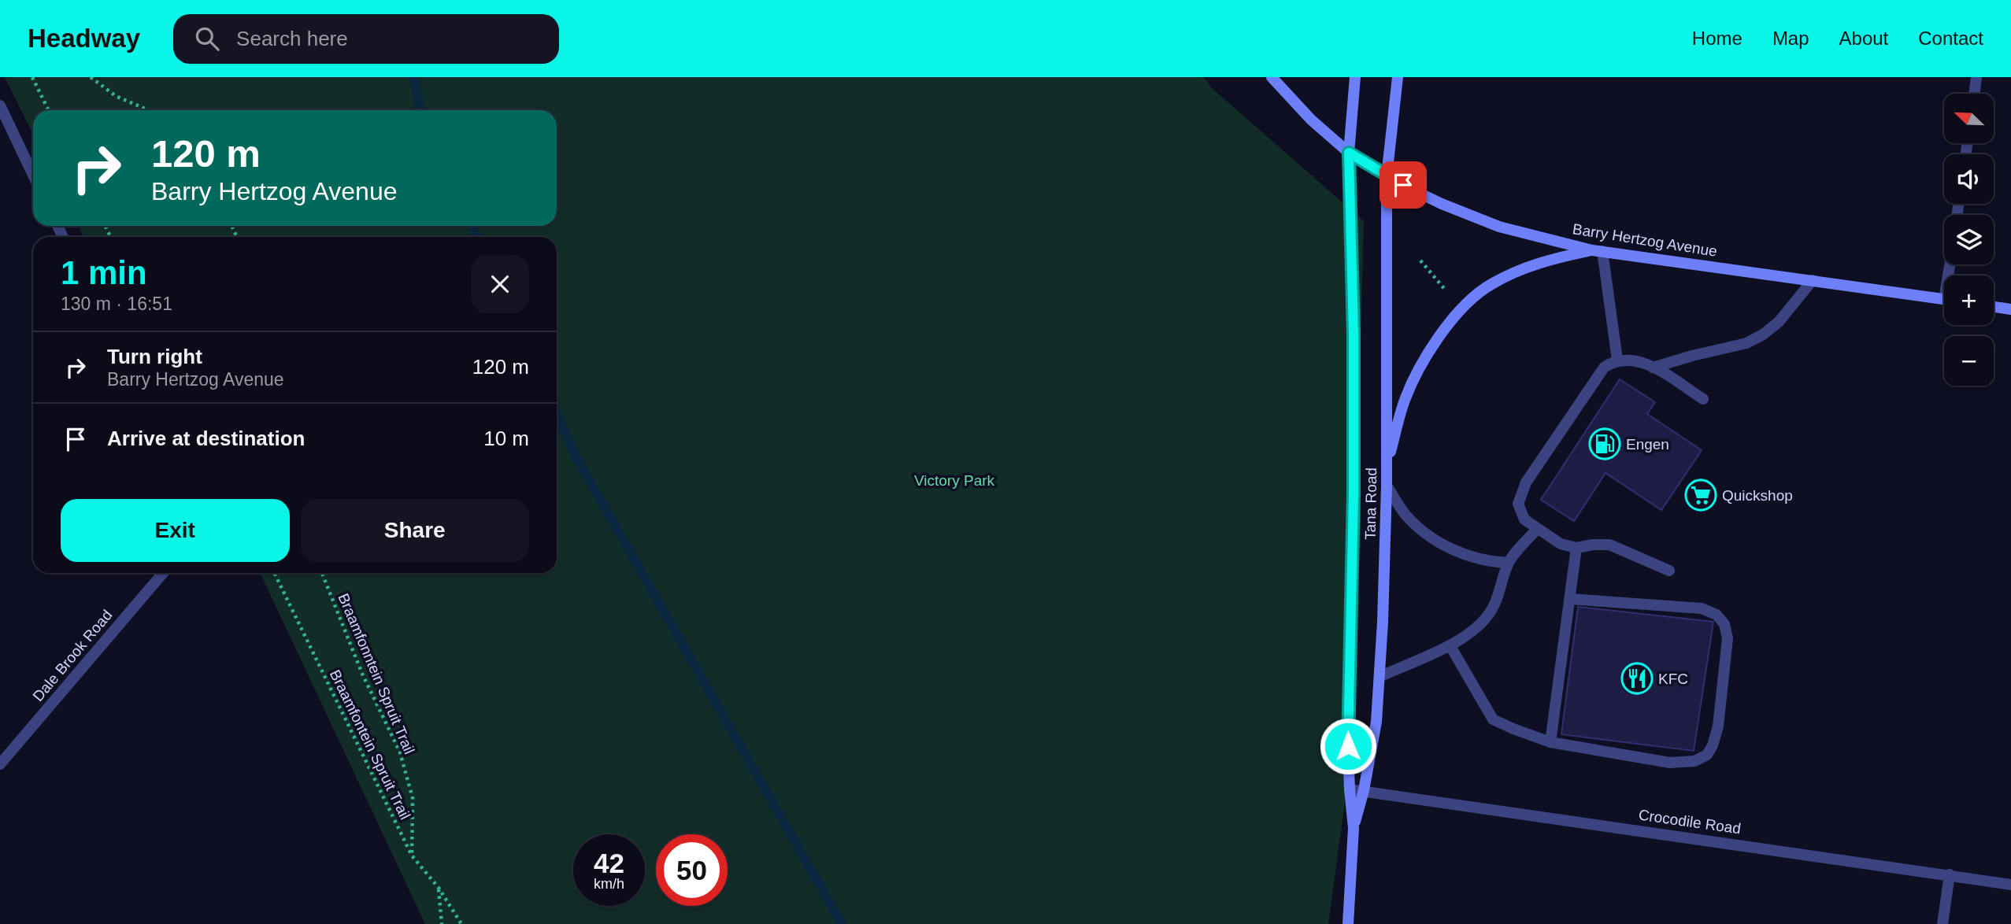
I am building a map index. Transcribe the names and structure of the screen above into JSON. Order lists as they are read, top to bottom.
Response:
{
  "streets": {
    "main road": ["Barry Hertzog Avenue", "Tana Road"],
    "street": ["Dale Brook Road", "Crocodile Road"],
    "path": ["Braamfonntein Spruit Trail", "Braamfontein Spruit Trail"]
  },
  "crossings": [
    ["Barry Hertzog Avenue", "Tana Road"],
    ["Tana Road", "Crocodile Road"],
    ["Braamfonntein Spruit Trail", "Braamfontein Spruit Trail"]
  ],
  "parks": ["Victory Park"],
  "places": {
    "fuel station": ["Engen"],
    "supermarket": ["Quickshop"],
    "restaurant": ["KFC"]
  },
  "north": "top left",
  "page": {
    "header": "Headway",
    "search": "Search here",
    "nav": [
      "Home",
      "Map",
      "About",
      "Contact"
    ],
    "map_buttons": ["+", "−"],
    "turn": ["120 m", "Barry Hertzog Avenue"],
    "heading": ["1 min", "130 m · 16:51"],
    "list": [
      {
        "name": "Turn right",
        "note": "Barry Hertzog Avenue",
        "value": "120 m"
      },
      {
        "name": "Arrive at destination",
        "value": "10 m"
      }
    ],
    "buttons": ["Exit", "Share"],
    "speed": "42 km/h",
    "limit": "50"
  }
}
